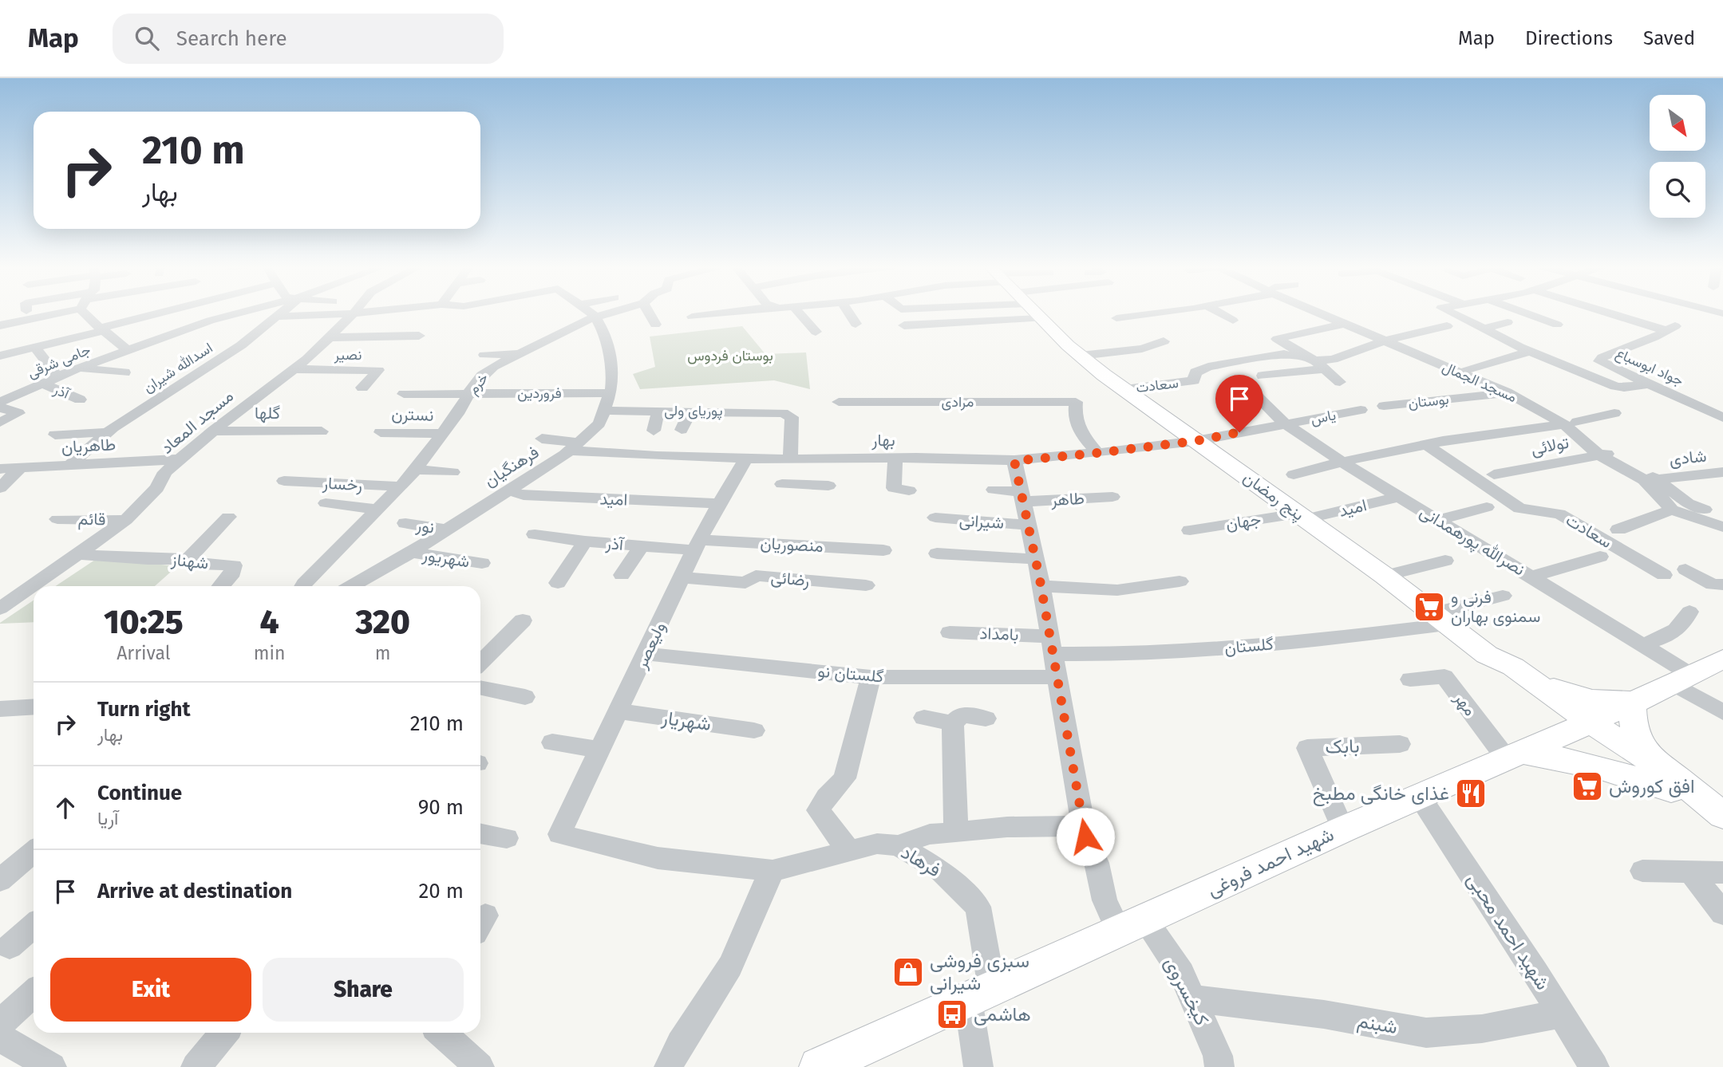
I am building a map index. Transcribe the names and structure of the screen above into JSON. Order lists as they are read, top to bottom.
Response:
{
  "streets": {
    "main road": ["پنج رمضان", "شهید احمد فروغی"],
    "street": [
      "نصیر",
      "جامی شرقی",
      "جواد ابوسباع",
      "اسدالله شیران",
      "مسجد الجمال",
      "خرم",
      "سعادت",
      "آذر",
      "فروردین",
      "بوستان",
      "مرادی",
      "پوریای ولی",
      "گلها",
      "نسترن",
      "یاس",
      "مسجد المعاد",
      "بهار",
      "طاهریان",
      "تولائی",
      "شادی",
      "فرهنگیان",
      "رخسار",
      "امید",
      "طاهر",
      "قائم",
      "شیرانی",
      "جهان",
      "نور",
      "نصرالله پورهمدانی",
      "منصوریان",
      "شهریور",
      "شهناز",
      "رضائی",
      "بامداد",
      "ولیعصر",
      "گلستان",
      "گلستان نو",
      "مهر",
      "شهریار",
      "بابک",
      "فرهاد",
      "شهید احمد محبی",
      "کیخسروی",
      "شبنم"
    ]
  },
  "crossings": [
    ["نصیر", "مسجد المعاد"],
    ["جامی شرقی", "آذر"],
    ["اسدالله شیران", "طاهریان"],
    ["مسجد الجمال", "بوستان"],
    ["مسجد الجمال", "تولائی"],
    ["مسجد الجمال", "شادی"],
    ["خرم", "فروردین"],
    ["خرم", "نسترن"],
    ["خرم", "فرهنگیان"],
    ["خرم", "رخسار"],
    ["سعادت", "پنج رمضان"],
    ["آذر", "منصوریان"],
    ["آذر", "ولیعصر"],
    ["فروردین", "فرهنگیان"],
    ["مرادی", "بهار"],
    ["پوریای ولی", "بهار"],
    ["پوریای ولی", "فرهنگیان"],
    ["گلها", "مسجد المعاد"],
    ["یاس", "بهار"],
    ["یاس", "پنج رمضان"],
    ["یاس", "نصرالله پورهمدانی"],
    ["مسجد المعاد", "طاهریان"],
    ["مسجد المعاد", "قائم"],
    ["مسجد المعاد", "شهناز"],
    ["بهار", "فرهنگیان"],
    ["بهار", "پنج رمضان"],
    ["بهار", "ولیعصر"],
    ["بهار", "کیخسروی"],
    ["فرهنگیان", "امید"],
    ["فرهنگیان", "نور"],
    ["فرهنگیان", "شهریور"],
    ["پنج رمضان", "امید"],
    ["پنج رمضان", "جهان"],
    ["پنج رمضان", "گلستان"],
    ["پنج رمضان", "شهید احمد فروغی"],
    ["امید", "جهان"],
    ["امید", "نصرالله پورهمدانی"],
    ["امید", "ولیعصر"],
    ["طاهر", "کیخسروی"],
    ["شیرانی", "کیخسروی"],
    ["نصرالله پورهمدانی", "شهید احمد فروغی"],
    ["منصوریان", "ولیعصر"],
    ["رضائی", "ولیعصر"],
    ["بامداد", "گلستان"],
    ["بامداد", "کیخسروی"],
    ["ولیعصر", "گلستان نو"],
    ["ولیعصر", "شهریار"],
    ["ولیعصر", "فرهاد"],
    ["گلستان", "کیخسروی"],
    ["گلستان نو", "کیخسروی"],
    ["مهر", "شهید احمد فروغی"],
    ["بابک", "شهید احمد فروغی"],
    ["فرهاد", "شهید احمد فروغی"],
    ["شهید احمد فروغی", "شهید احمد محبی"],
    ["شهید احمد فروغی", "کیخسروی"],
    ["شهید احمد محبی", "شبنم"],
    ["کیخسروی", "شبنم"]
  ],
  "parks": ["بوستان فردوس"],
  "places": {
    "supermarket": ["فرنی و سمنوی بهاران", "افق کوروش"],
    "restaurant": ["غذای خانگی مطبخ"],
    "shop": ["سبزی فروشی شیرانی"],
    "bus stop": ["هاشمی"]
  },
  "north": "bottom right",
  "page": {
    "header": "Map",
    "search": "Search here",
    "nav": ["Map", "Directions", "Saved"],
    "turn": ["210 m", "بهار"],
    "eta": [
      "10:25",
      "Arrival",
      "4",
      "min",
      "320",
      "m"
    ],
    "list": [
      {
        "name": "Turn right",
        "note": "بهار",
        "value": "210 m"
      },
      {
        "name": "Continue",
        "note": "آریا",
        "value": "90 m"
      },
      {
        "name": "Arrive at destination",
        "value": "20 m"
      }
    ],
    "buttons": ["Exit", "Share"]
  }
}
